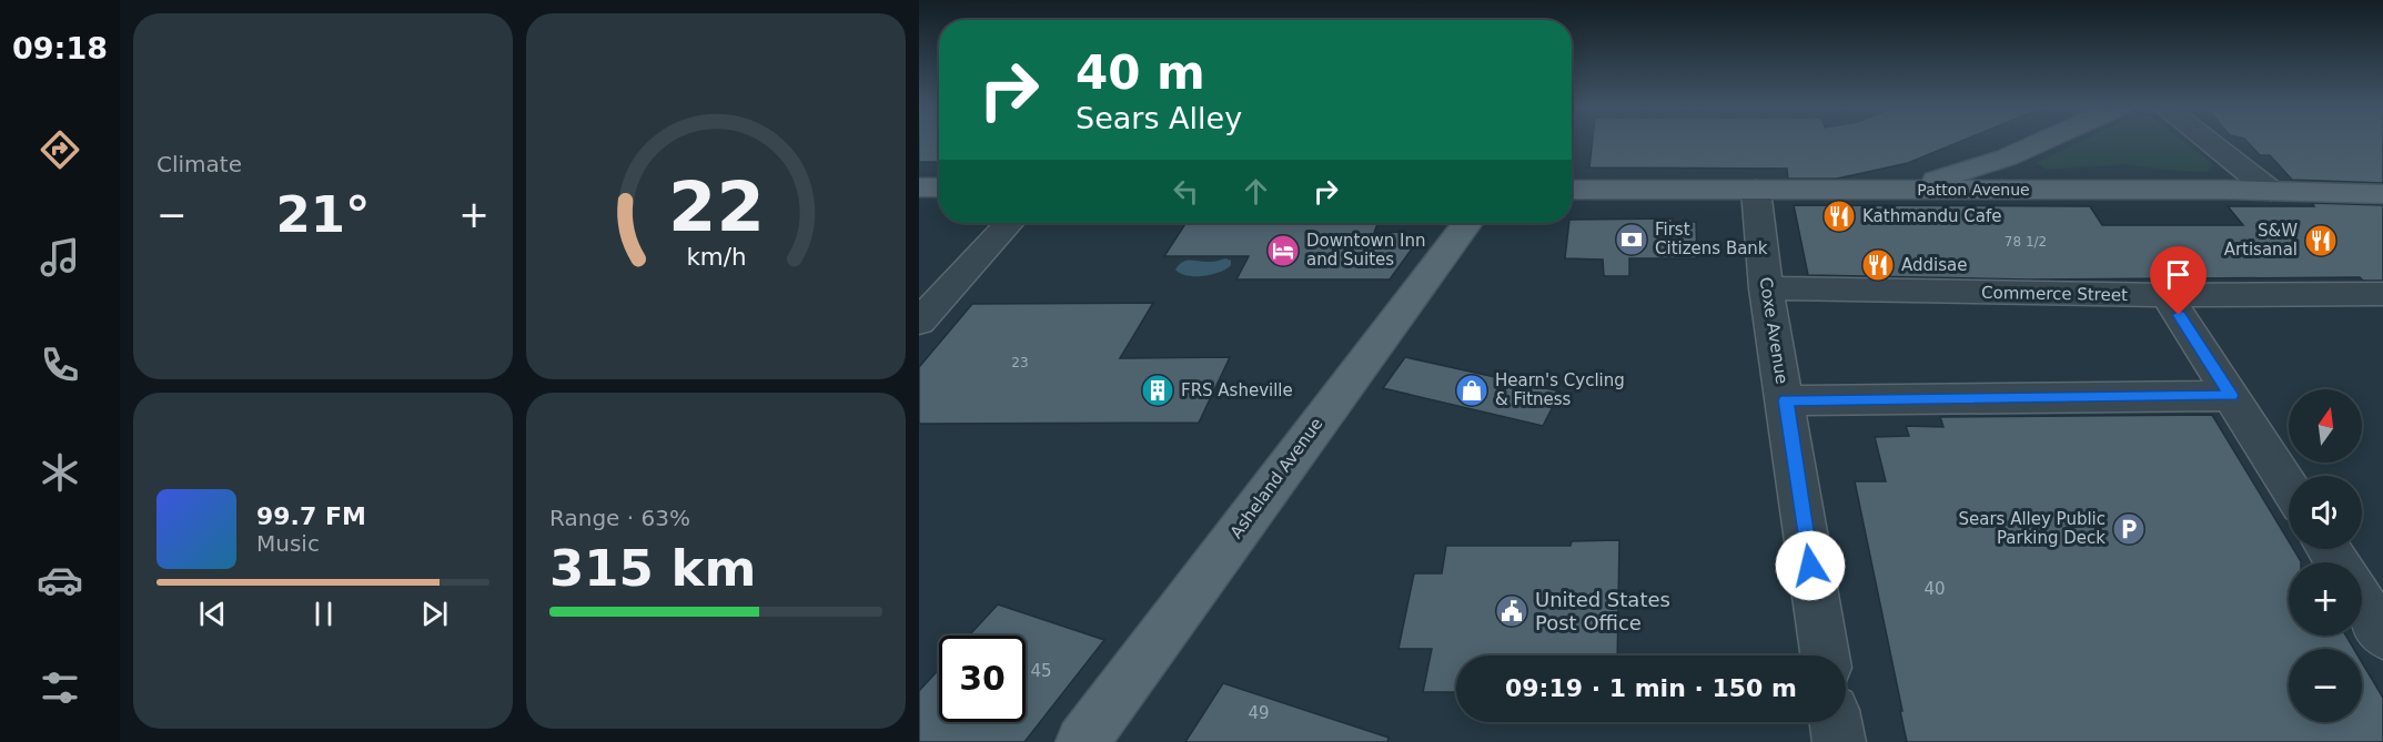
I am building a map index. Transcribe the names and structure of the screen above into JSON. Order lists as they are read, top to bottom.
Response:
{
  "streets": {
    "main road": ["Patton Avenue", "Asheland Avenue"],
    "street": ["Commerce Street", "Coxe Avenue"]
  },
  "crossings": [
    ["Patton Avenue", "Coxe Avenue"],
    ["Commerce Street", "Coxe Avenue"]
  ],
  "places": {
    "restaurant": ["Kathmandu Cafe", "S&W Artisanal", "Addisae"],
    "bank": ["First Citizens Bank"],
    "hotel": ["Downtown Inn and Suites"],
    "building": ["FRS Asheville"],
    "shop": ["Hearn's Cycling & Fitness"],
    "parking": ["Sears Alley Public Parking Deck"],
    "public building": ["United States Post Office"]
  },
  "house_numbers": [
    "78 1/2",
    "23",
    "40",
    "45",
    "49"
  ],
  "north": "top",
  "page": {
    "tabs": "09:18",
    "tile": [
      "Climate",
      ["Range · 63%", "315 km"]
    ],
    "turn": ["40 m", "Sears Alley"],
    "heat": ["−", "21°", "+"],
    "map_buttons": ["+", "−"],
    "song": ["99.7 FM", "Music"],
    "limit": "30",
    "trip": "09:19 · 1 min · 150 m",
    "gauge": ["22", "km/h"]
  }
}
